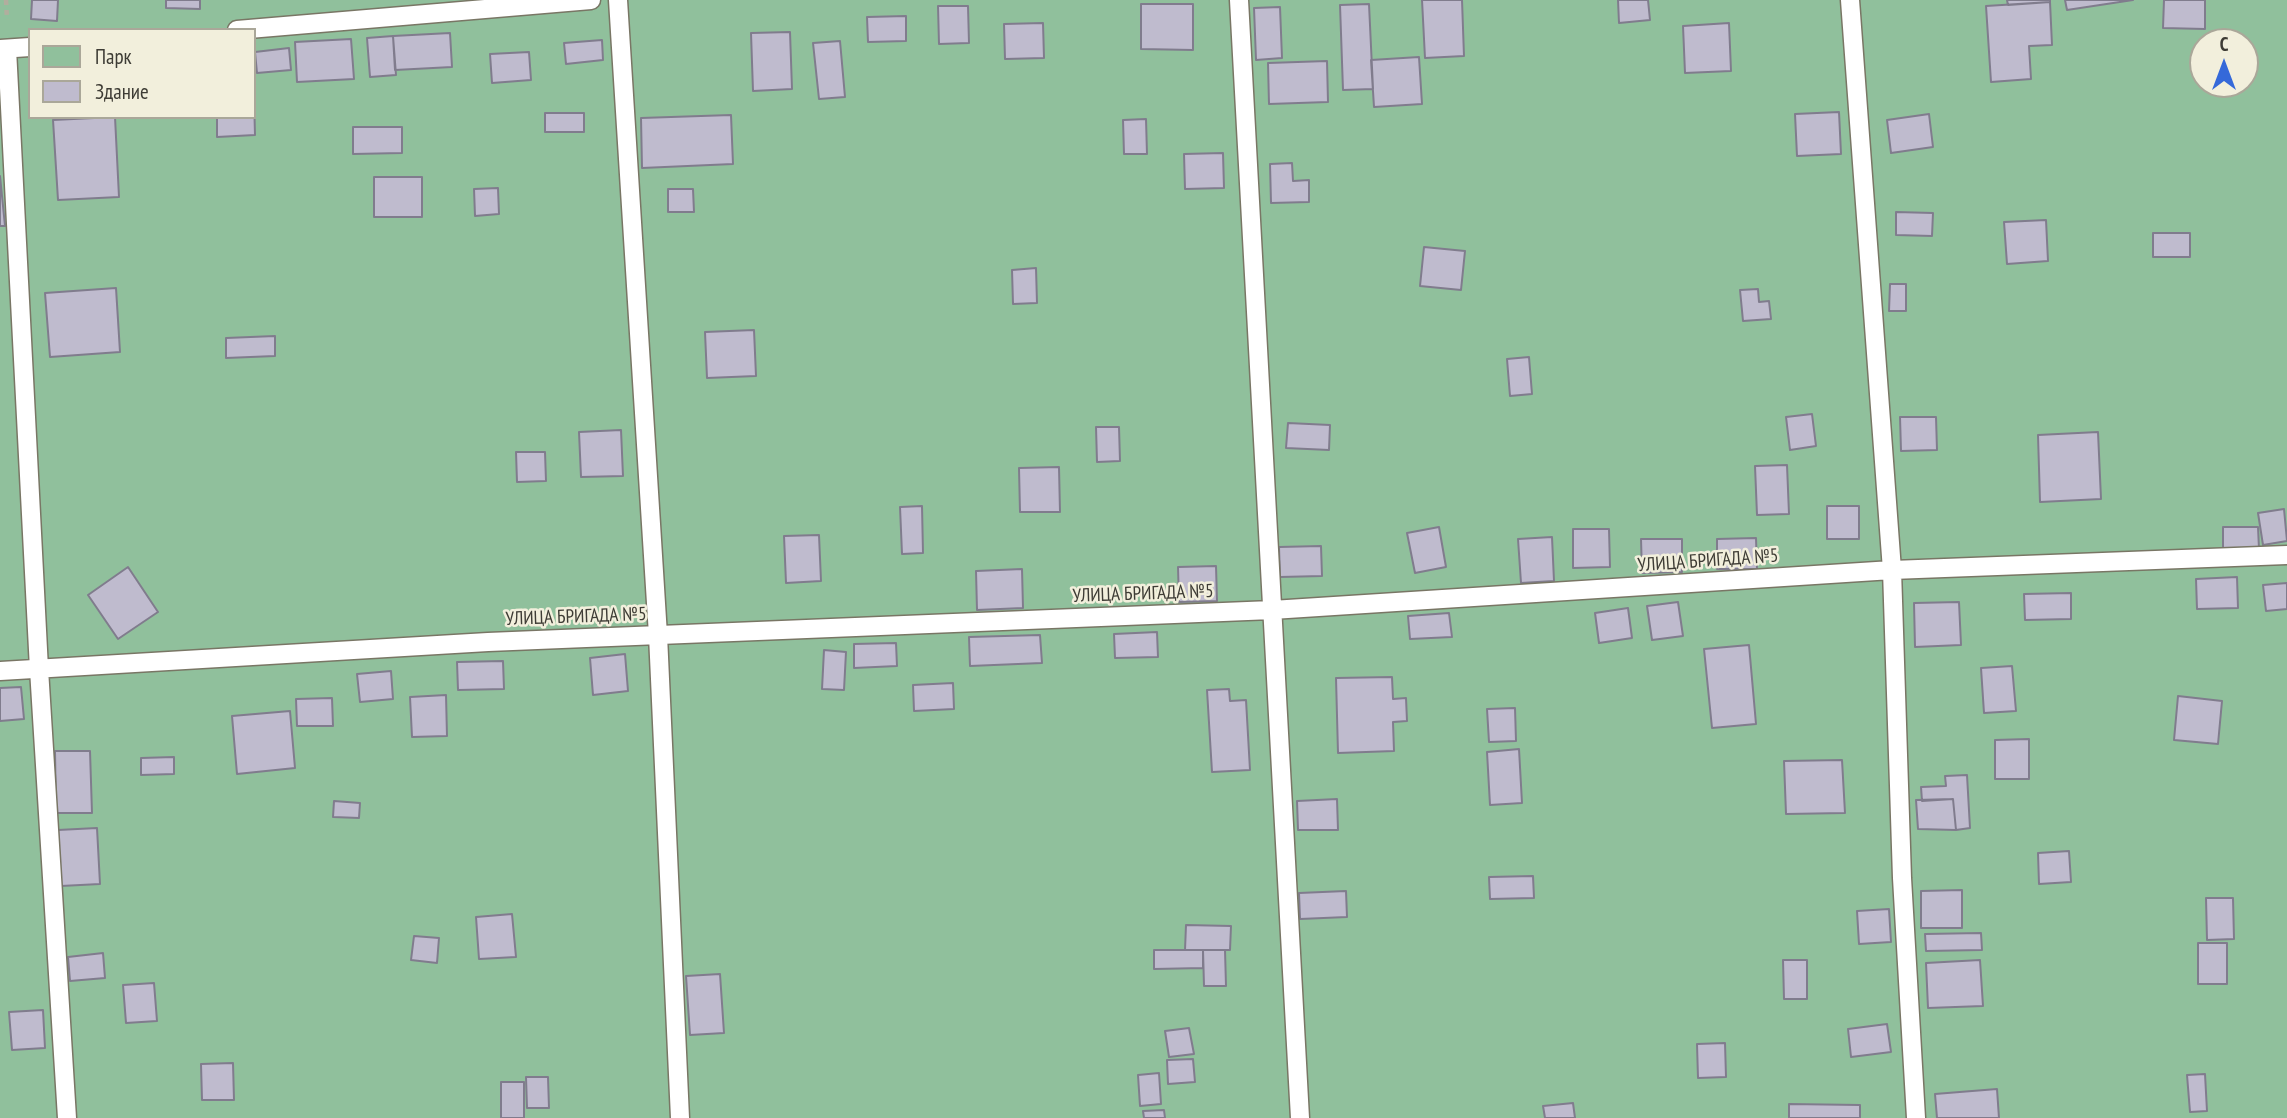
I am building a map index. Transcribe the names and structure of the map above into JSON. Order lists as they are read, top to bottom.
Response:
{
  "streets": {
    "lane": ["УЛИЦА БРИГАДА №5"]
  },
  "legend": ["Парк", "Здание"],
  "north": "top"
}
